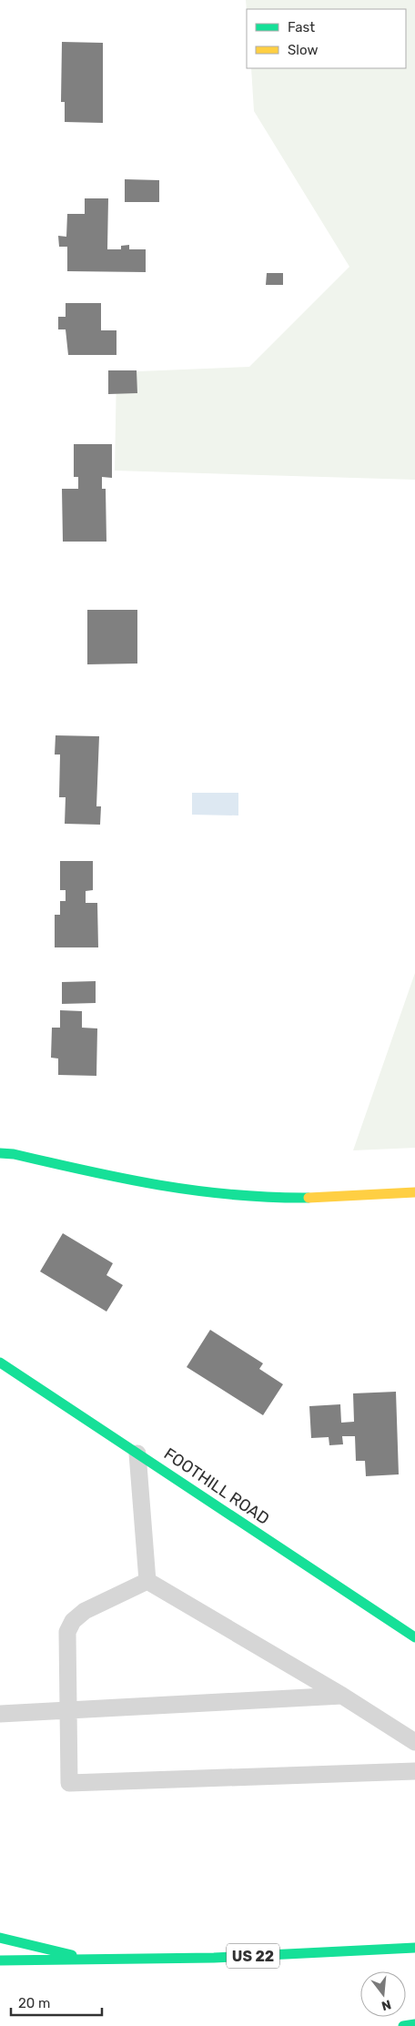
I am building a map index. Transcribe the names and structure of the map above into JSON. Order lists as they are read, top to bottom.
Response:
{
  "streets": {
    "main road": ["FOOTHILL ROAD", "US 22"]
  },
  "legend": ["Fast", "Slow"],
  "scale_bar": "20 m",
  "north": "bottom"
}
